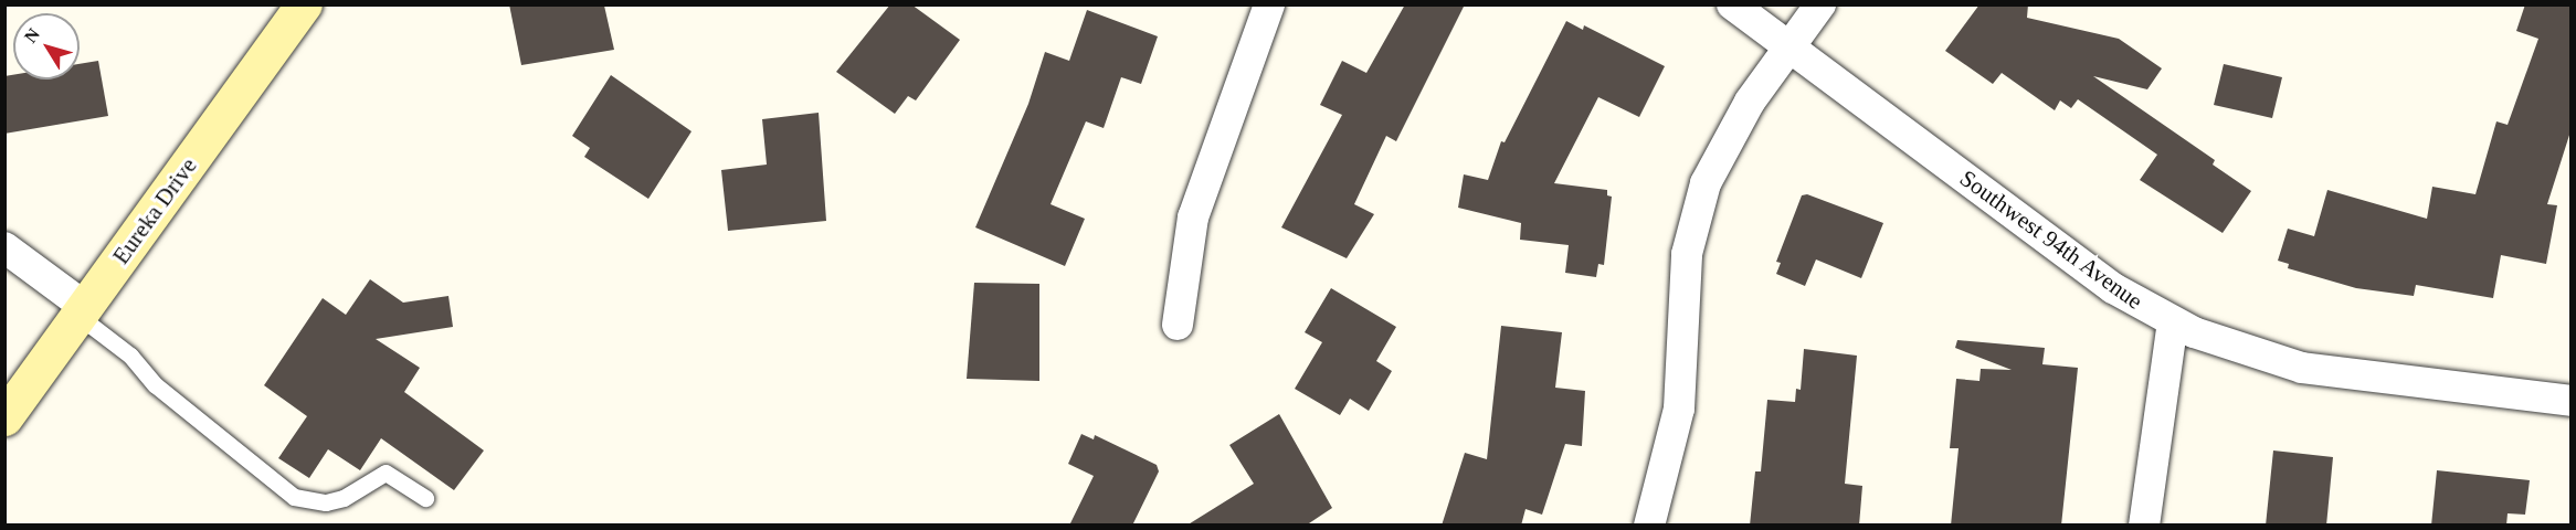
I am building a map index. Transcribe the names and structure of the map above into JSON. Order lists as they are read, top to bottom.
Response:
{
  "streets": {
    "main road": ["Eureka Drive"],
    "street": ["Southwest 94th Avenue"]
  },
  "north": "top left"
}
